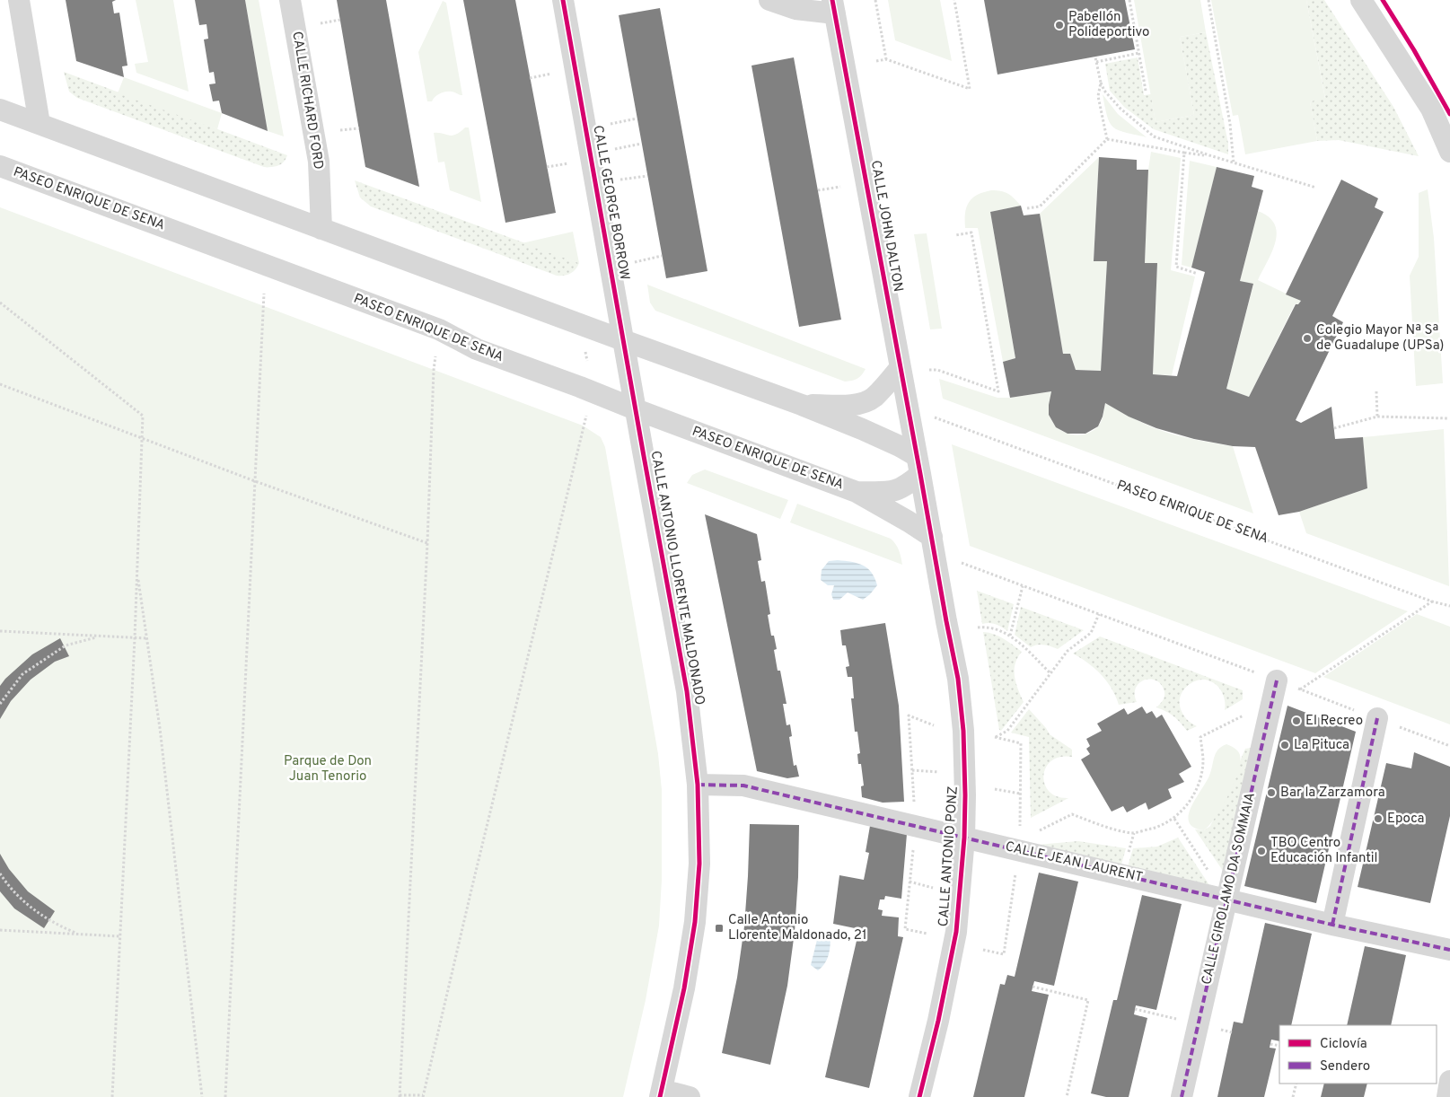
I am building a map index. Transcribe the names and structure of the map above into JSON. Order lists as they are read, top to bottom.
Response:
{
  "streets": {
    "street": [
      "CALLE RICHARD FORD",
      "PASEO ENRIQUE DE SENA",
      "CALLE GEORGE BORROW",
      "CALLE JOHN DALTON",
      "CALLE ANTONIO LLORENTE MALDONADO",
      "CALLE ANTONIO PONZ",
      "CALLE JEAN LAURENT",
      "CALLE GIROLAMO DA SOMMAIA"
    ]
  },
  "crossings": [
    ["PASEO ENRIQUE DE SENA", "CALLE GEORGE BORROW"],
    ["PASEO ENRIQUE DE SENA", "CALLE JOHN DALTON"],
    ["PASEO ENRIQUE DE SENA", "CALLE ANTONIO LLORENTE MALDONADO"],
    ["PASEO ENRIQUE DE SENA", "CALLE ANTONIO PONZ"],
    ["CALLE GEORGE BORROW", "CALLE ANTONIO LLORENTE MALDONADO"],
    ["CALLE JOHN DALTON", "CALLE ANTONIO PONZ"],
    ["CALLE ANTONIO LLORENTE MALDONADO", "CALLE JEAN LAURENT"],
    ["CALLE ANTONIO PONZ", "CALLE JEAN LAURENT"],
    ["CALLE JEAN LAURENT", "CALLE GIROLAMO DA SOMMAIA"]
  ],
  "parks": ["Parque de Don Juan Tenorio"],
  "places": {
    "other": [
      "Pabellón Polideportivo",
      "Colegio Mayor Nª Sª de Guadalupe (UPSa)",
      "El Recreo",
      "La Pituca",
      "Bar la Zarzamora",
      "Epoca",
      "TBO Centro Educación Infantil"
    ],
    "transit": ["Calle Antonio Llorente Maldonado, 21"]
  },
  "legend": ["Ciclovía", "Sendero"]
}
